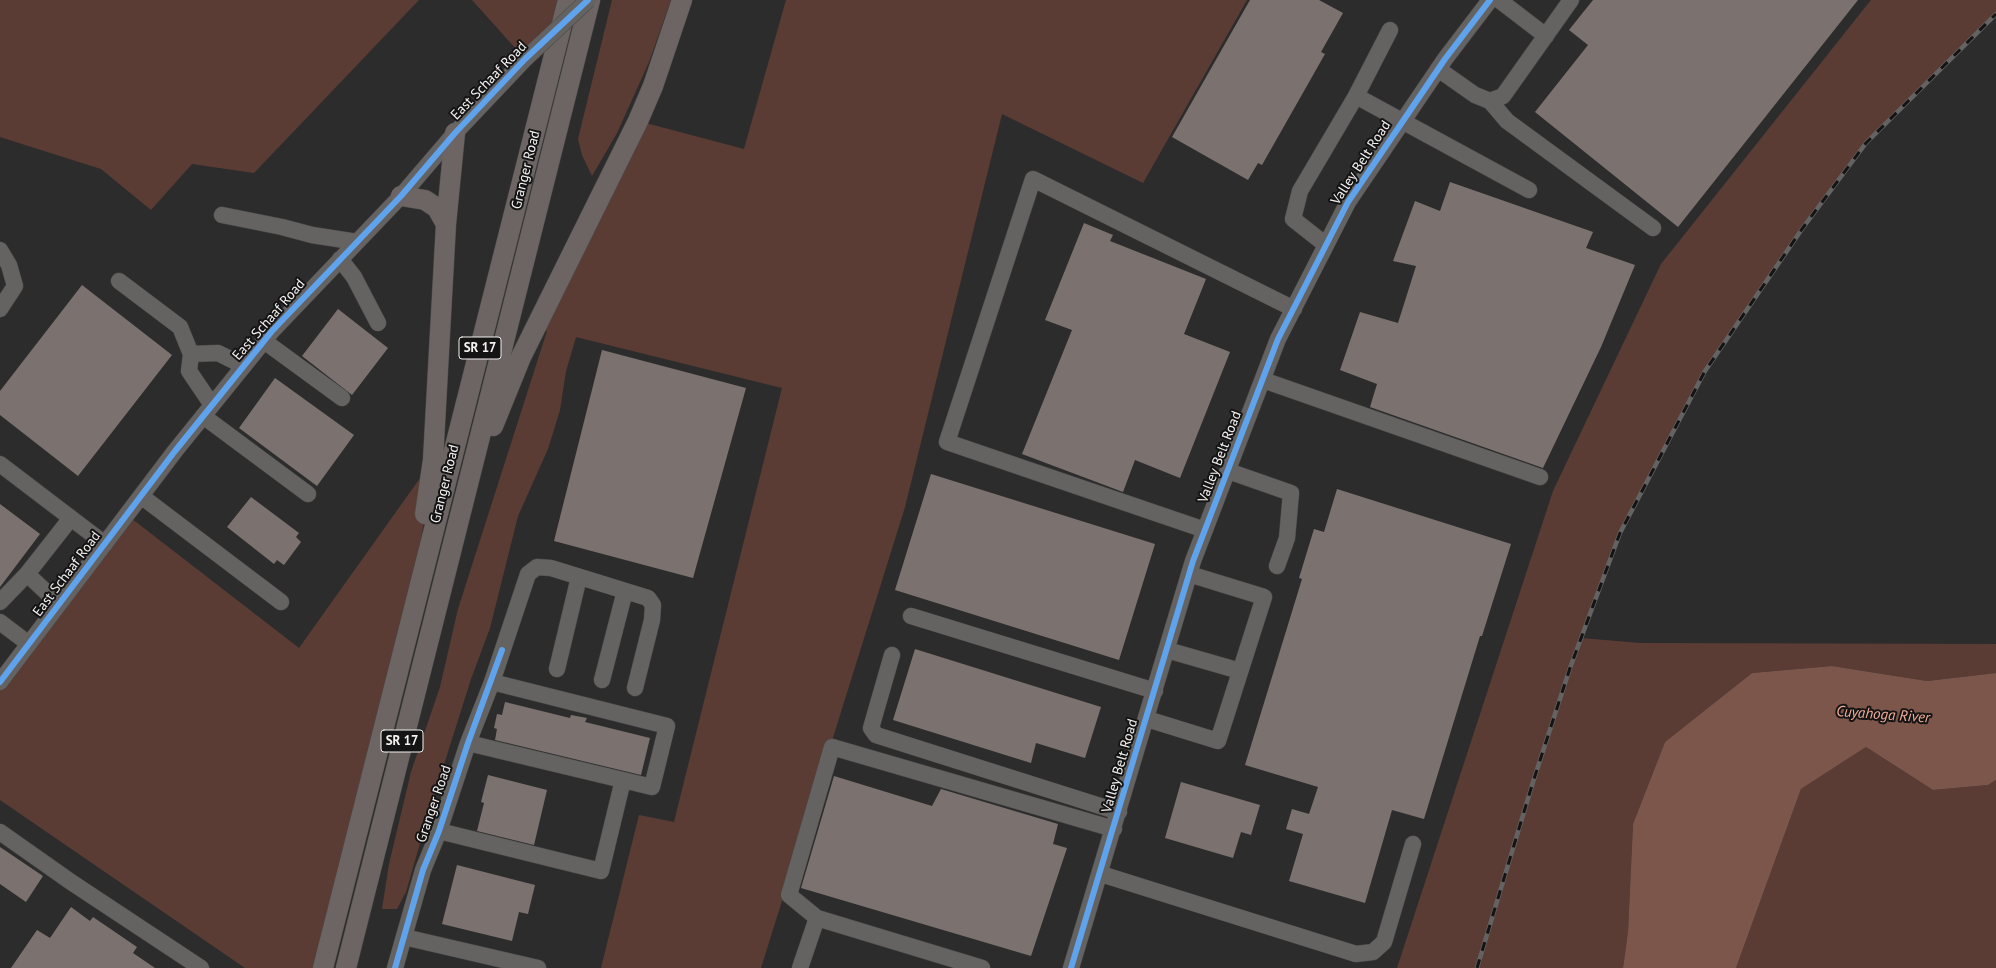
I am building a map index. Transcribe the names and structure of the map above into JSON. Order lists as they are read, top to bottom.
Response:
{
  "streets": {
    "main road": ["Granger Road", "SR 17"],
    "street": ["East Schaaf Road", "Valley Belt Road"]
  },
  "crossings": [
    ["East Schaaf Road", "Granger Road"]
  ],
  "water": ["Cuyahoga River"]
}
